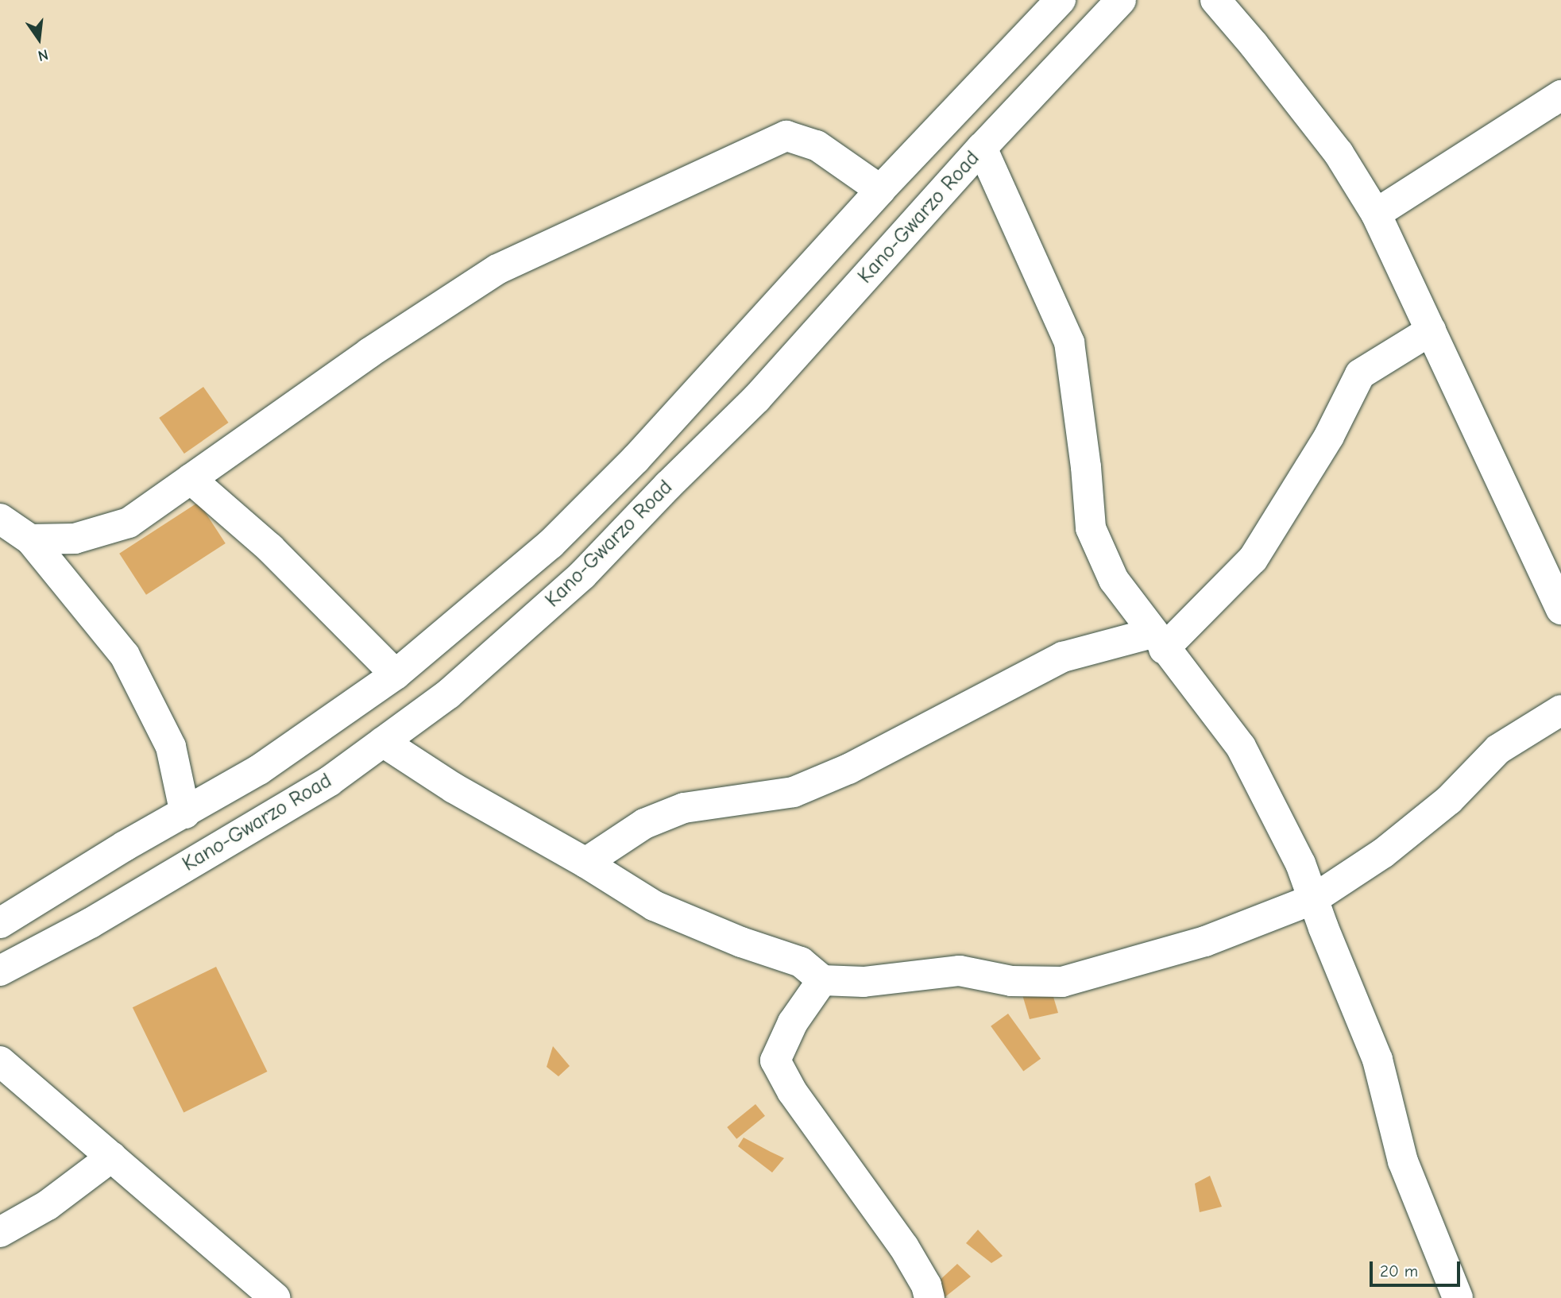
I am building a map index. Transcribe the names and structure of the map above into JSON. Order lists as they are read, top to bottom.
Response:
{
  "streets": {
    "street": ["Kano-Gwarzo Road"]
  },
  "scale_bar": "20 m",
  "north": "bottom"
}
